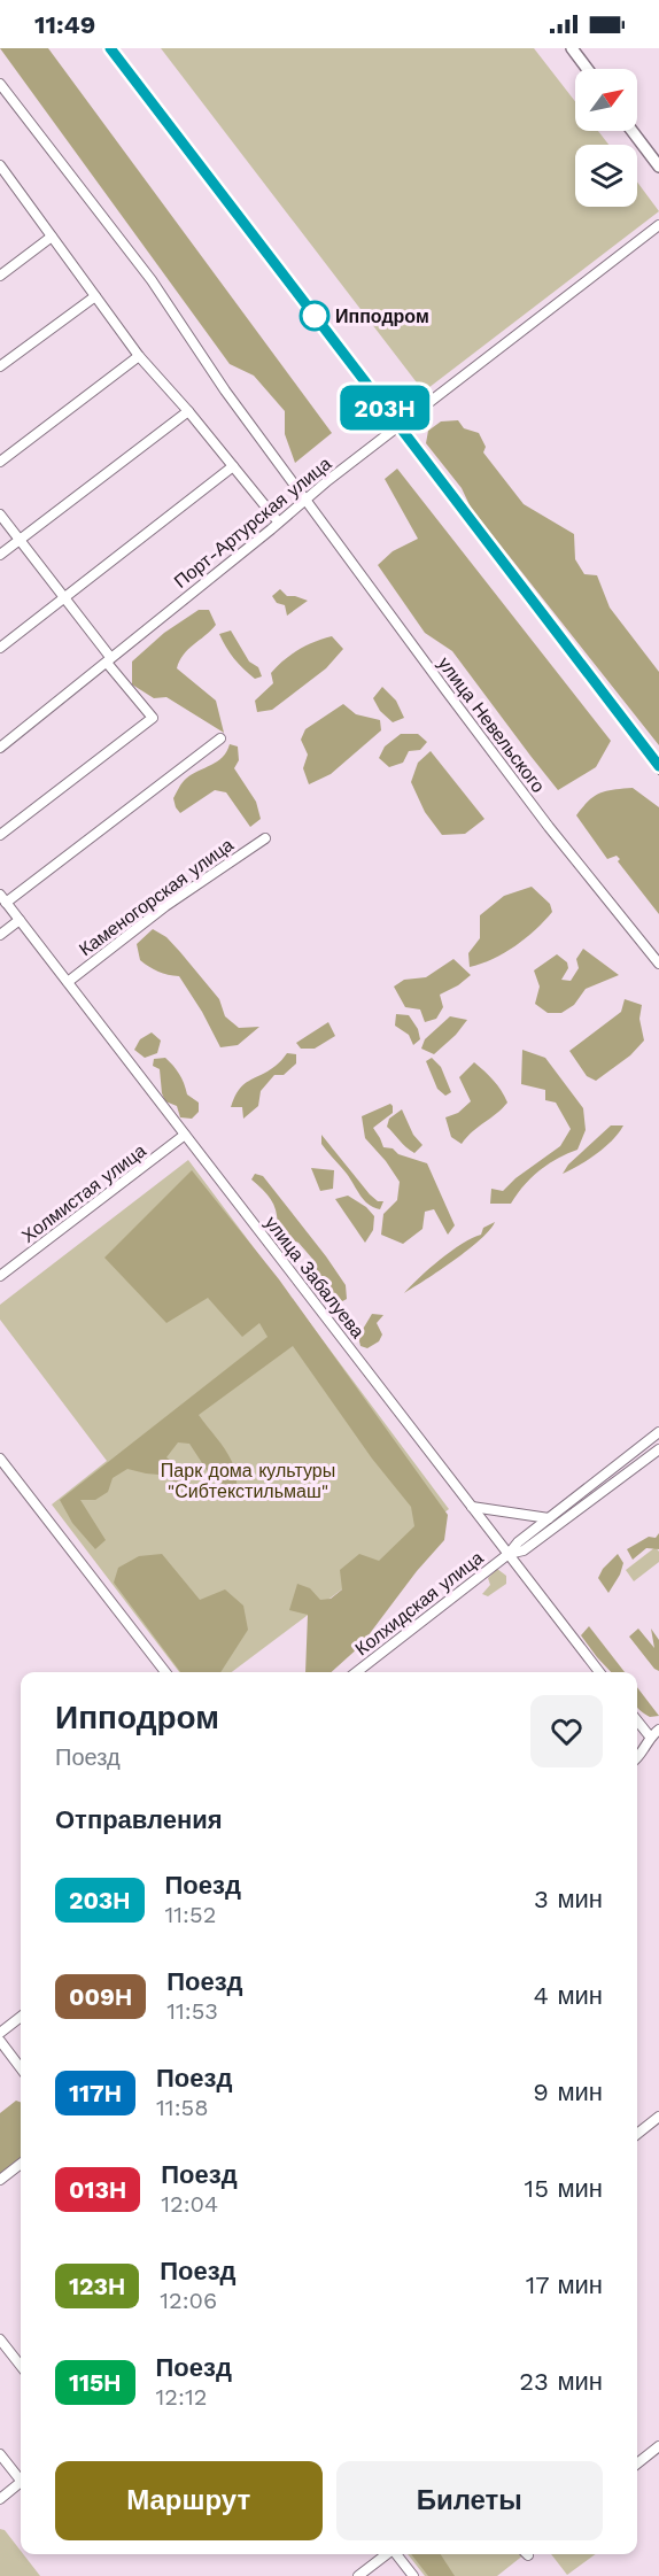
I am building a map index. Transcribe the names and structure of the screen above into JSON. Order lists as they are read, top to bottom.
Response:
{
  "streets": {
    "street": [
      "Порт-Артурская улица",
      "улица Невельского",
      "Каменогорская улица",
      "Холмистая улица",
      "улица Забалуева",
      "Колхидская улица"
    ]
  },
  "crossings": [
    ["Порт-Артурская улица", "улица Невельского"],
    ["Каменогорская улица", "улица Забалуева"],
    ["Холмистая улица", "улица Забалуева"],
    ["улица Забалуева", "Колхидская улица"]
  ],
  "parks": ["Парк дома культуры \"Сибтекстильмаш\""],
  "places": ["Ипподром"],
  "north": "top right",
  "page": {
    "status": "11:49",
    "on_map": "203Н",
    "heading": [
      ["Ипподром", "Поезд"],
      "Отправления"
    ],
    "list": [
      {
        "mark": "203Н",
        "name": "Поезд",
        "note": "11:52",
        "value": "3 мин"
      },
      {
        "mark": "009Н",
        "name": "Поезд",
        "note": "11:53",
        "value": "4 мин"
      },
      {
        "mark": "117Н",
        "name": "Поезд",
        "note": "11:58",
        "value": "9 мин"
      },
      {
        "mark": "013Н",
        "name": "Поезд",
        "note": "12:04",
        "value": "15 мин"
      },
      {
        "mark": "123Н",
        "name": "Поезд",
        "note": "12:06",
        "value": "17 мин"
      },
      {
        "mark": "115Н",
        "name": "Поезд",
        "note": "12:12",
        "value": "23 мин"
      }
    ],
    "buttons": ["Маршрут", "Билеты"]
  }
}
